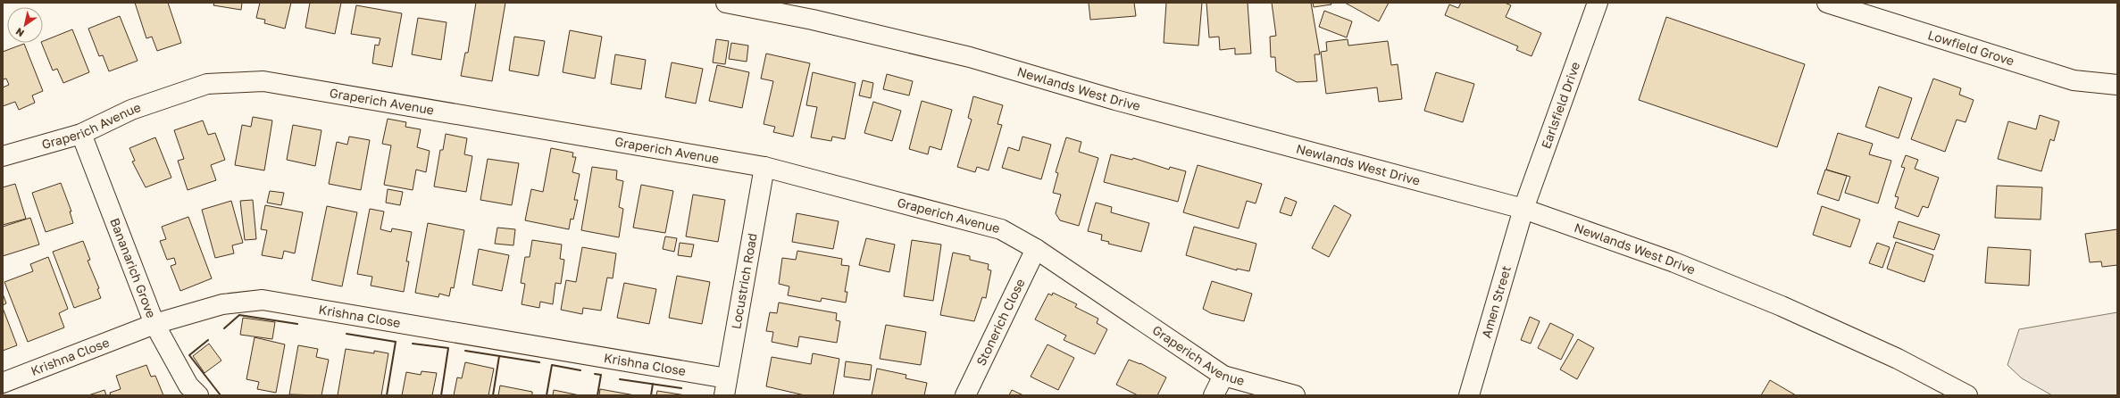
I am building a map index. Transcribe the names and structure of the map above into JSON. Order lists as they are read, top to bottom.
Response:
{
  "streets": {
    "street": [
      "Lowfield Grove",
      "Newlands West Drive",
      "Graperich Avenue",
      "Earlsfield Drive",
      "Bananarich Grove",
      "Locustrich Road",
      "Amen Street",
      "Krishna Close",
      "Stonerich Close"
    ]
  },
  "crossings": [
    ["Newlands West Drive", "Earlsfield Drive"],
    ["Newlands West Drive", "Amen Street"],
    ["Graperich Avenue", "Bananarich Grove"],
    ["Graperich Avenue", "Locustrich Road"],
    ["Graperich Avenue", "Stonerich Close"],
    ["Earlsfield Drive", "Amen Street"],
    ["Bananarich Grove", "Krishna Close"],
    ["Locustrich Road", "Krishna Close"]
  ],
  "north": "bottom left"
}
